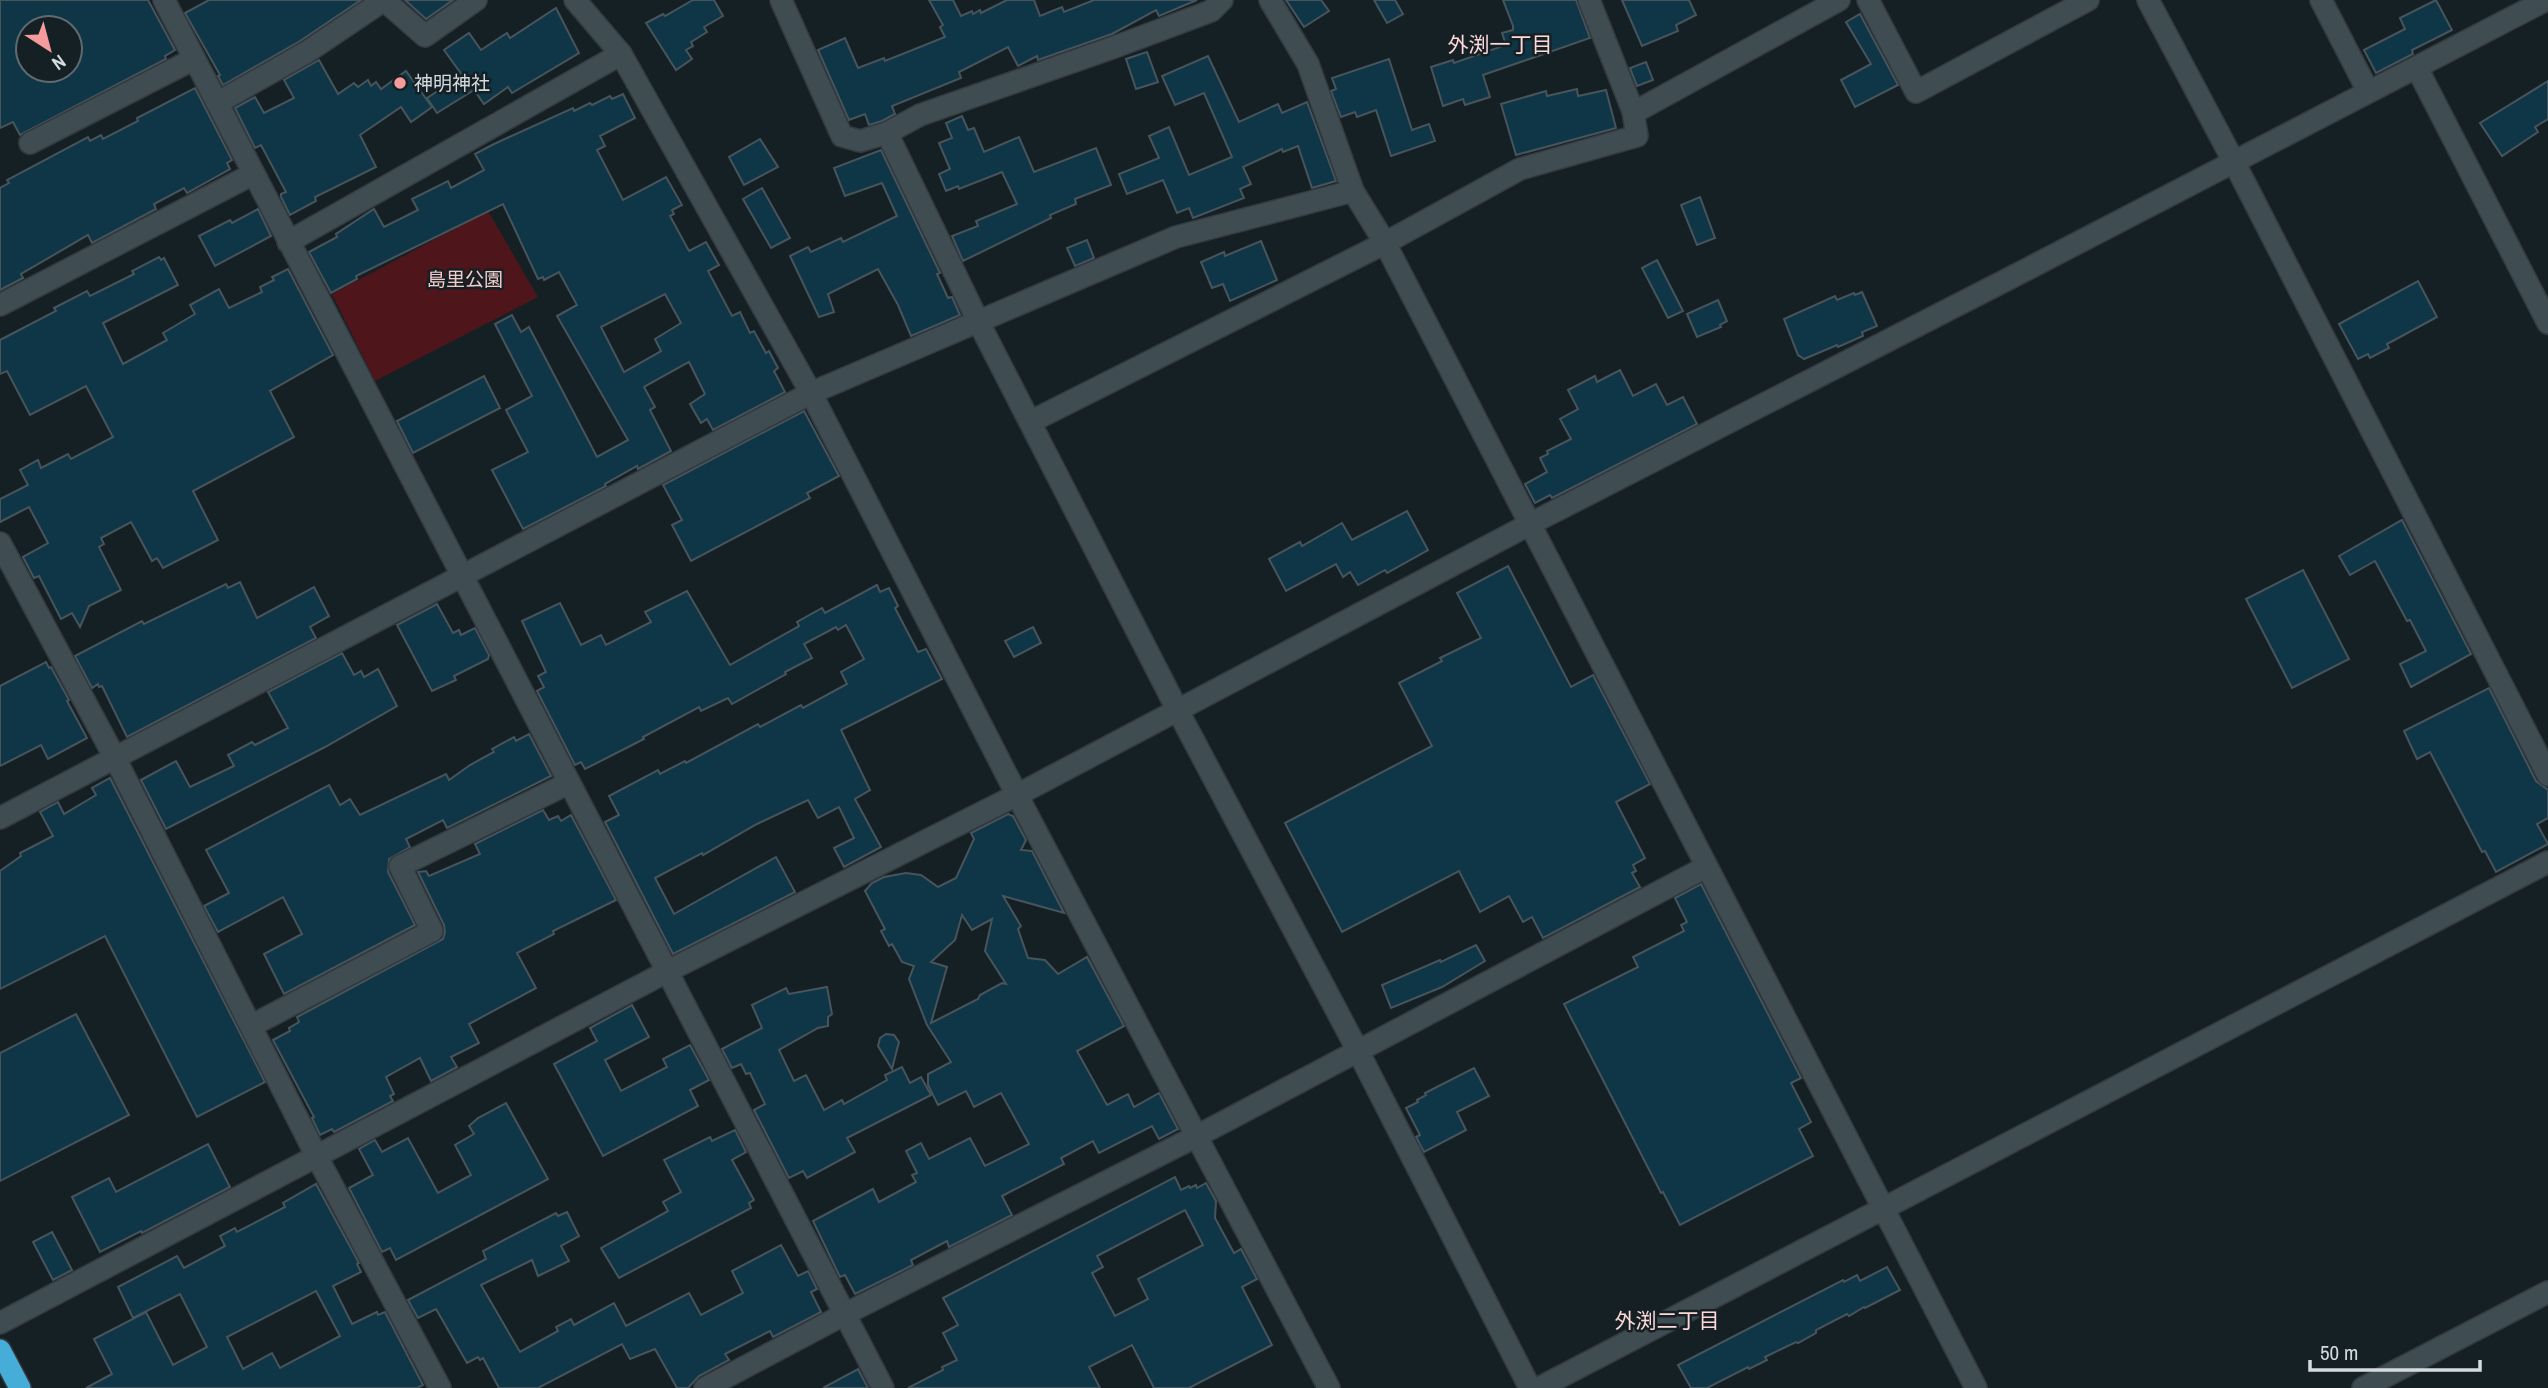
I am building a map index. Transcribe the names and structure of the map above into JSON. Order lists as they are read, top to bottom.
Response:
{
  "districts": ["外渕一丁目", "外渕二丁目"],
  "parks": ["島里公園"],
  "places": ["神明神社"],
  "scale_bar": "50 m",
  "north": "bottom right"
}
